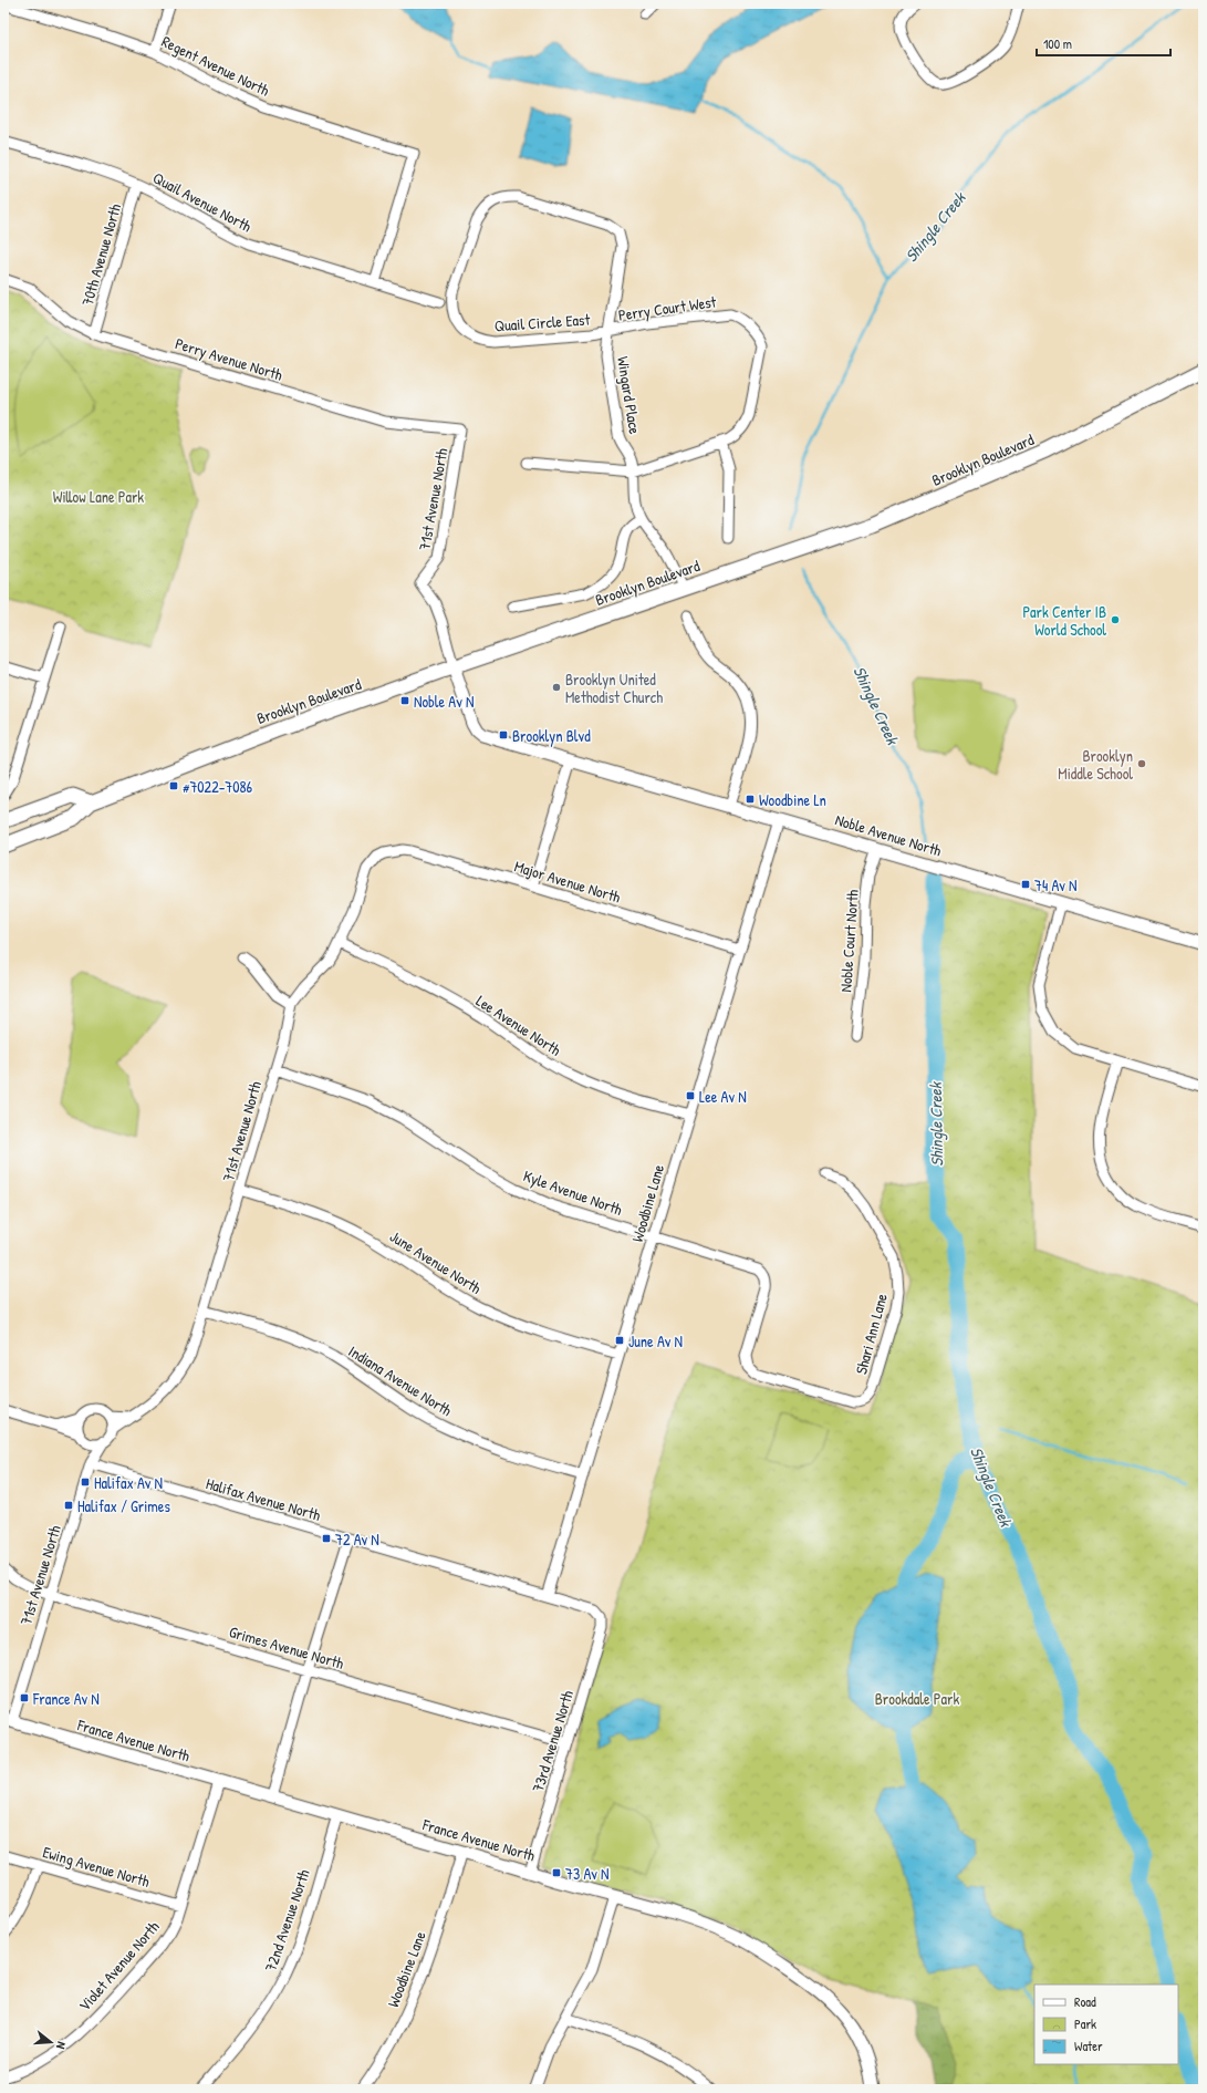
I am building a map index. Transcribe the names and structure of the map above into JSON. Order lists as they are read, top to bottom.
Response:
{
  "streets": {
    "main road": ["Brooklyn Boulevard"],
    "street": [
      "Regent Avenue North",
      "Quail Avenue North",
      "70th Avenue North",
      "Perry Court West",
      "Quail Circle East",
      "Perry Avenue North",
      "Wingard Place",
      "71st Avenue North",
      "Noble Avenue North",
      "Major Avenue North",
      "Noble Court North",
      "Lee Avenue North",
      "Kyle Avenue North",
      "Woodbine Lane",
      "June Avenue North",
      "Shari Ann Lane",
      "Indiana Avenue North",
      "Halifax Avenue North",
      "Grimes Avenue North",
      "France Avenue North",
      "73rd Avenue North",
      "Ewing Avenue North",
      "72nd Avenue North",
      "Violet Avenue North"
    ]
  },
  "crossings": [
    ["Regent Avenue North", "Quail Avenue North"],
    ["Quail Avenue North", "70th Avenue North"],
    ["70th Avenue North", "Perry Avenue North"],
    ["Perry Court West", "Quail Circle East"],
    ["Perry Court West", "Wingard Place"],
    ["Quail Circle East", "Wingard Place"],
    ["Perry Avenue North", "71st Avenue North"],
    ["Wingard Place", "Brooklyn Boulevard"],
    ["Brooklyn Boulevard", "71st Avenue North"],
    ["Brooklyn Boulevard", "Noble Avenue North"],
    ["71st Avenue North", "Noble Avenue North"],
    ["71st Avenue North", "Major Avenue North"],
    ["71st Avenue North", "Lee Avenue North"],
    ["71st Avenue North", "Kyle Avenue North"],
    ["71st Avenue North", "June Avenue North"],
    ["71st Avenue North", "Indiana Avenue North"],
    ["71st Avenue North", "Halifax Avenue North"],
    ["71st Avenue North", "Grimes Avenue North"],
    ["71st Avenue North", "France Avenue North"],
    ["Noble Avenue North", "Noble Court North"],
    ["Noble Avenue North", "Woodbine Lane"],
    ["Major Avenue North", "Woodbine Lane"],
    ["Lee Avenue North", "Woodbine Lane"],
    ["Kyle Avenue North", "Woodbine Lane"],
    ["Kyle Avenue North", "Shari Ann Lane"],
    ["Woodbine Lane", "June Avenue North"],
    ["Woodbine Lane", "Indiana Avenue North"],
    ["Woodbine Lane", "Halifax Avenue North"],
    ["Woodbine Lane", "France Avenue North"],
    ["Halifax Avenue North", "73rd Avenue North"],
    ["Grimes Avenue North", "73rd Avenue North"],
    ["France Avenue North", "73rd Avenue North"],
    ["France Avenue North", "72nd Avenue North"],
    ["France Avenue North", "Violet Avenue North"],
    ["Ewing Avenue North", "Violet Avenue North"]
  ],
  "water": ["Shingle Creek"],
  "parks": ["Willow Lane Park", "Brookdale Park"],
  "places": {
    "other": ["Park Center IB World School", "Brooklyn United Methodist Church", "Brooklyn Middle School"],
    "transit": [
      "Noble Av N",
      "Brooklyn Blvd",
      "#7022-7086",
      "Woodbine Ln",
      "74 Av N",
      "Lee Av N",
      "June Av N",
      "Halifax Av N",
      "Halifax / Grimes",
      "72 Av N",
      "France Av N",
      "73 Av N"
    ]
  },
  "legend": ["Road", "Park", "Water"],
  "scale_bar": "100 m",
  "north": "right"
}
